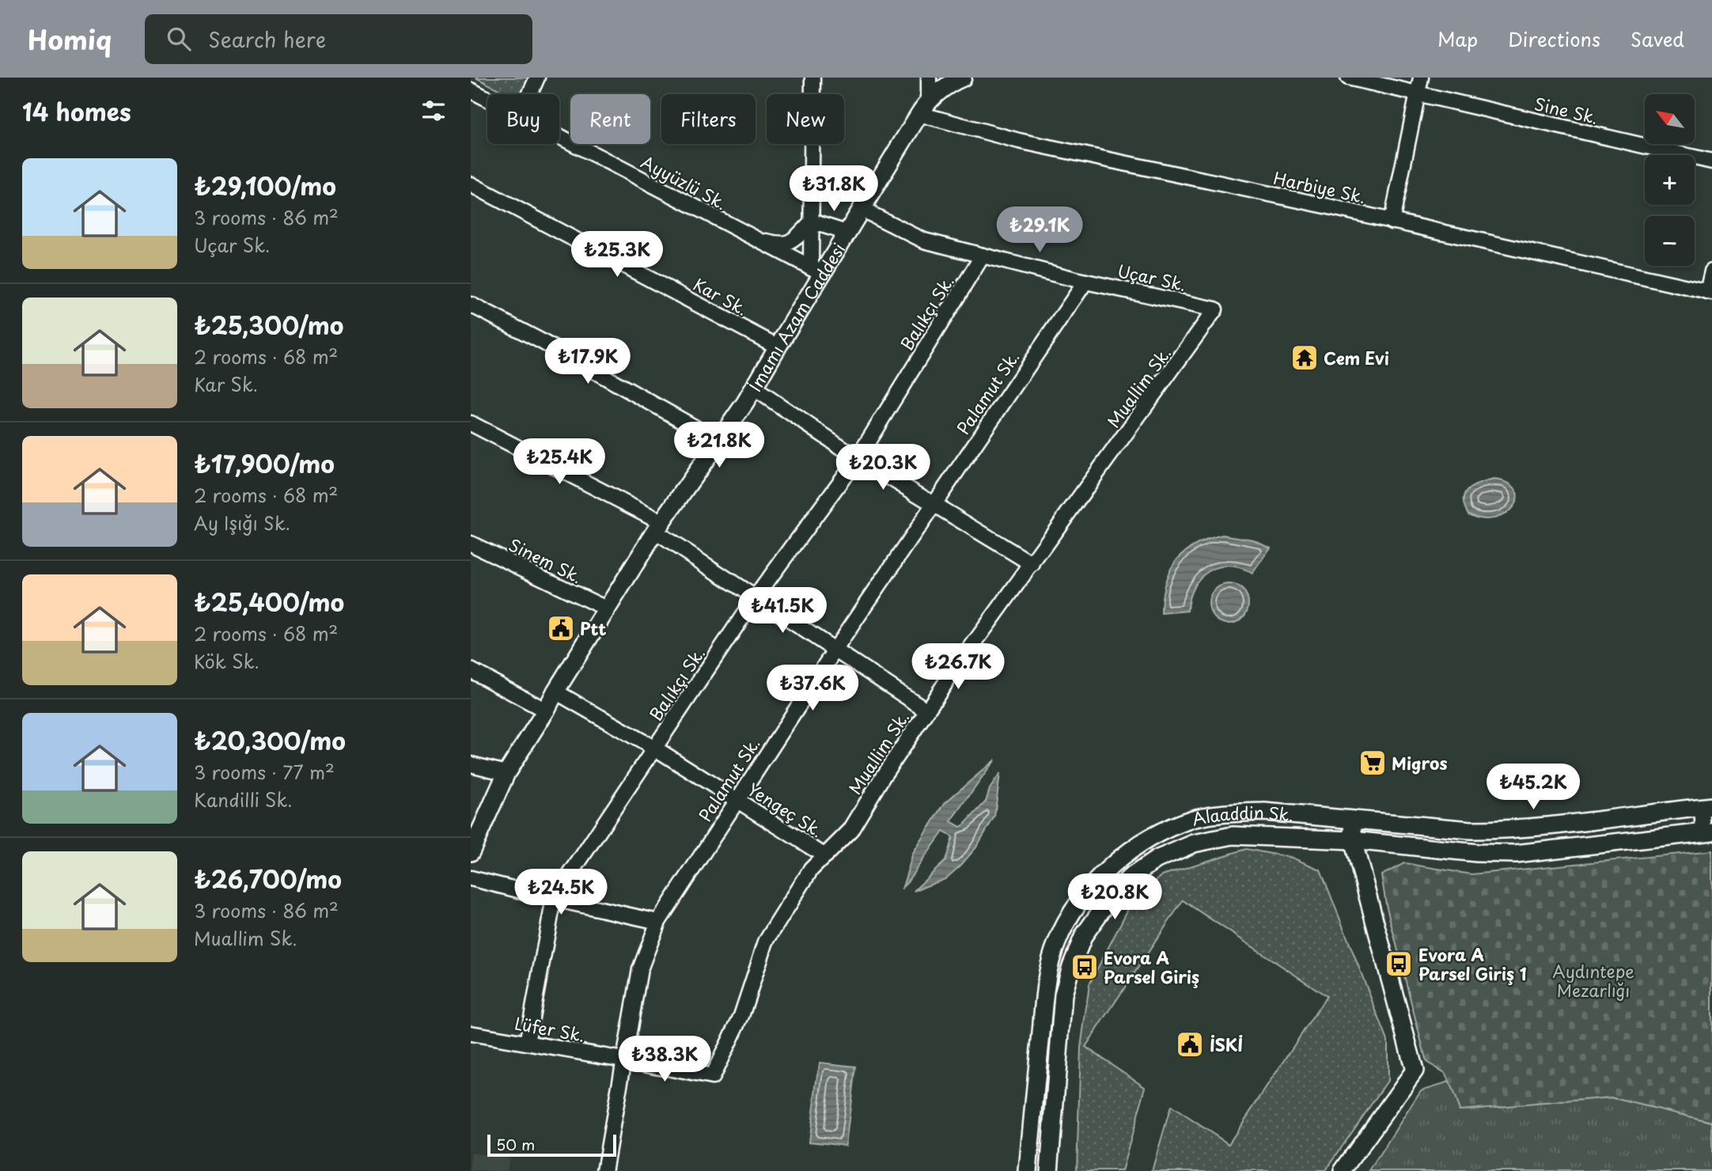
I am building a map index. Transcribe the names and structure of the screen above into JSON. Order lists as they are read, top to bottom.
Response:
{
  "streets": {
    "street": [
      "Sine Sk.",
      "Ayyüzlü Sk.",
      "Harbiye Sk.",
      "Uçar Sk.",
      "Kar Sk.",
      "Balıkçı Sk.",
      "İmamı Azam Caddesi",
      "Muallim Sk.",
      "Palamut Sk.",
      "Sinem Sk.",
      "Yengeç Sk.",
      "Alaaddin Sk.",
      "Lüfer Sk."
    ]
  },
  "crossings": [
    ["Ayyüzlü Sk.", "İmamı Azam Caddesi"],
    ["Harbiye Sk.", "İmamı Azam Caddesi"],
    ["Uçar Sk.", "Balıkçı Sk."],
    ["Uçar Sk.", "İmamı Azam Caddesi"],
    ["Uçar Sk.", "Muallim Sk."],
    ["Uçar Sk.", "Palamut Sk."],
    ["Kar Sk.", "İmamı Azam Caddesi"],
    ["Balıkçı Sk.", "Yengeç Sk."],
    ["Balıkçı Sk.", "Lüfer Sk."],
    ["İmamı Azam Caddesi", "Sinem Sk."],
    ["İmamı Azam Caddesi", "Yengeç Sk."],
    ["Muallim Sk.", "Palamut Sk."],
    ["Muallim Sk.", "Yengeç Sk."],
    ["Muallim Sk.", "Lüfer Sk."],
    ["Palamut Sk.", "Yengeç Sk."],
    ["Palamut Sk.", "Lüfer Sk."]
  ],
  "parks": ["Aydıntepe Mezarlığı"],
  "places": {
    "temple": ["Cem Evi"],
    "public building": ["Ptt", "İSKİ"],
    "supermarket": ["Migros"],
    "bus stop": ["Evora A Parsel Giriş 1", "Evora A Parsel Giriş"]
  },
  "scale_bar": "50 m",
  "north": "top left",
  "page": {
    "header": "Homiq",
    "search": "Search here",
    "nav": ["Map", "Directions", "Saved"],
    "heading": "14 homes",
    "map_buttons": ["+", "−"],
    "chip": [
      "Buy",
      "Rent",
      "Filters",
      "New"
    ],
    "list": [
      {
        "name": "₺29,100/mo",
        "note": "3 rooms · 86 m² · Uçar Sk."
      },
      {
        "name": "₺25,300/mo",
        "note": "2 rooms · 68 m² · Kar Sk."
      },
      {
        "name": "₺17,900/mo",
        "note": "2 rooms · 68 m² · Ay Işığı Sk."
      },
      {
        "name": "₺25,400/mo",
        "note": "2 rooms · 68 m² · Kök Sk."
      },
      {
        "name": "₺20,300/mo",
        "note": "3 rooms · 77 m² · Kandilli Sk."
      },
      {
        "name": "₺26,700/mo",
        "note": "3 rooms · 86 m² · Muallim Sk."
      }
    ],
    "price": [
      "₺31.8K",
      "₺29.1K",
      "₺25.3K",
      "₺17.9K",
      "₺21.8K",
      "₺25.4K",
      "₺20.3K",
      "₺41.5K",
      "₺26.7K",
      "₺37.6K",
      "₺45.2K",
      "₺24.5K",
      "₺20.8K",
      "₺38.3K"
    ],
    "scale": "50 m"
  }
}
